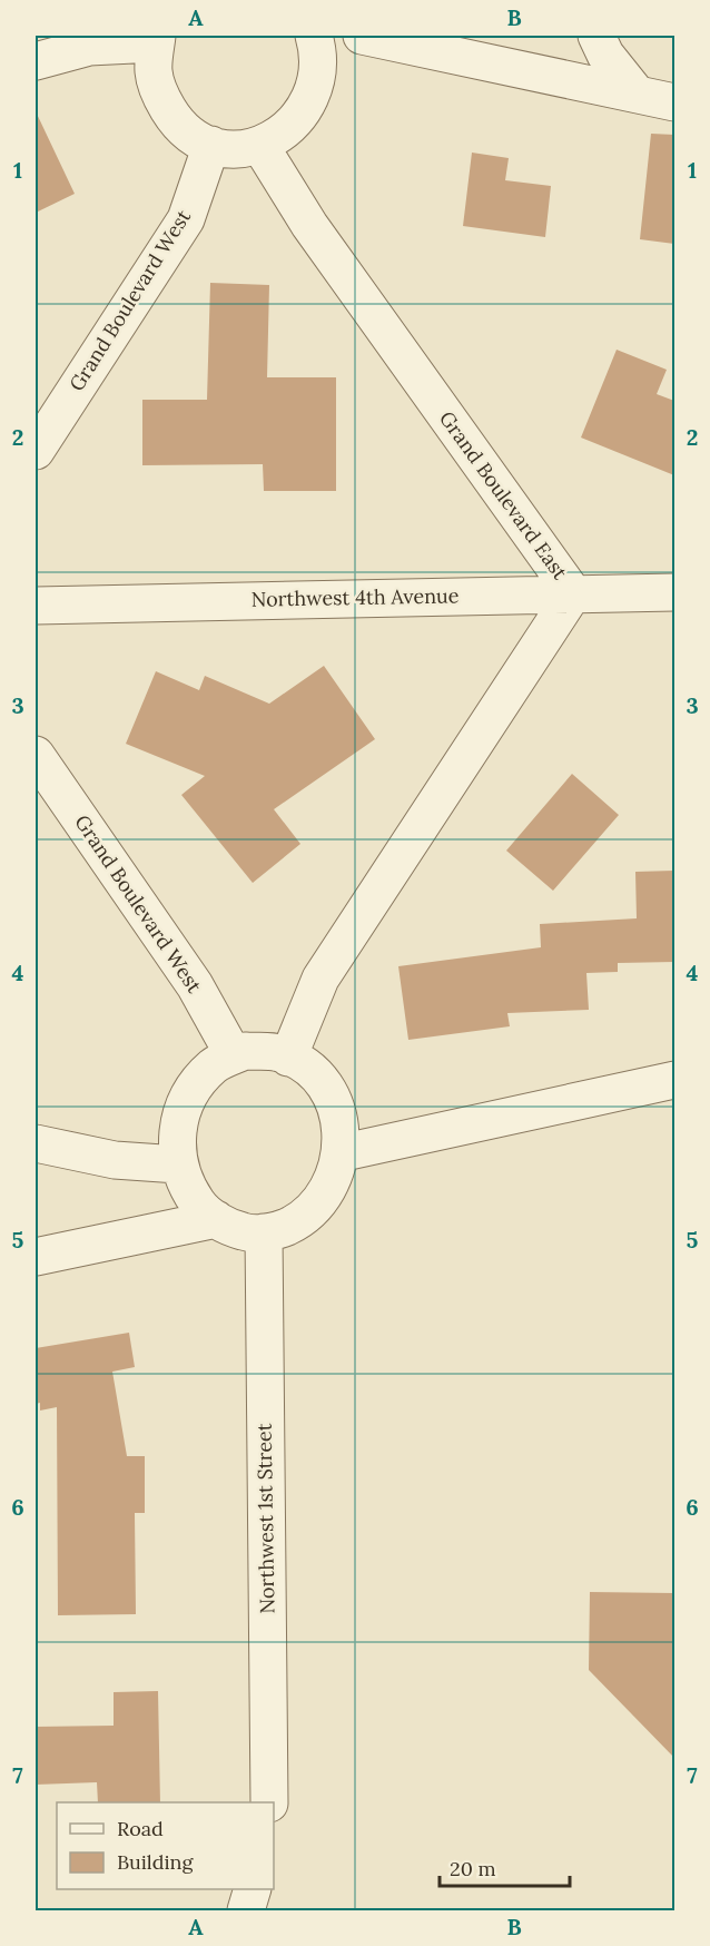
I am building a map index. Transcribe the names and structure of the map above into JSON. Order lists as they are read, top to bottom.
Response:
{
  "streets": {
    "street": [
      "Grand Boulevard West",
      "Grand Boulevard East",
      "Northwest 4th Avenue",
      "Northwest 1st Street"
    ]
  },
  "crossings": [
    ["Grand Boulevard West", "Grand Boulevard East"],
    ["Grand Boulevard West", "Northwest 1st Street"],
    ["Grand Boulevard East", "Northwest 4th Avenue"],
    ["Grand Boulevard East", "Northwest 1st Street"]
  ],
  "legend": ["Road", "Building"],
  "scale_bar": "20 m",
  "grid": {
    "columns": ["A", "B"],
    "rows": [
      "1",
      "2",
      "3",
      "4",
      "5",
      "6",
      "7"
    ]
  }
}
